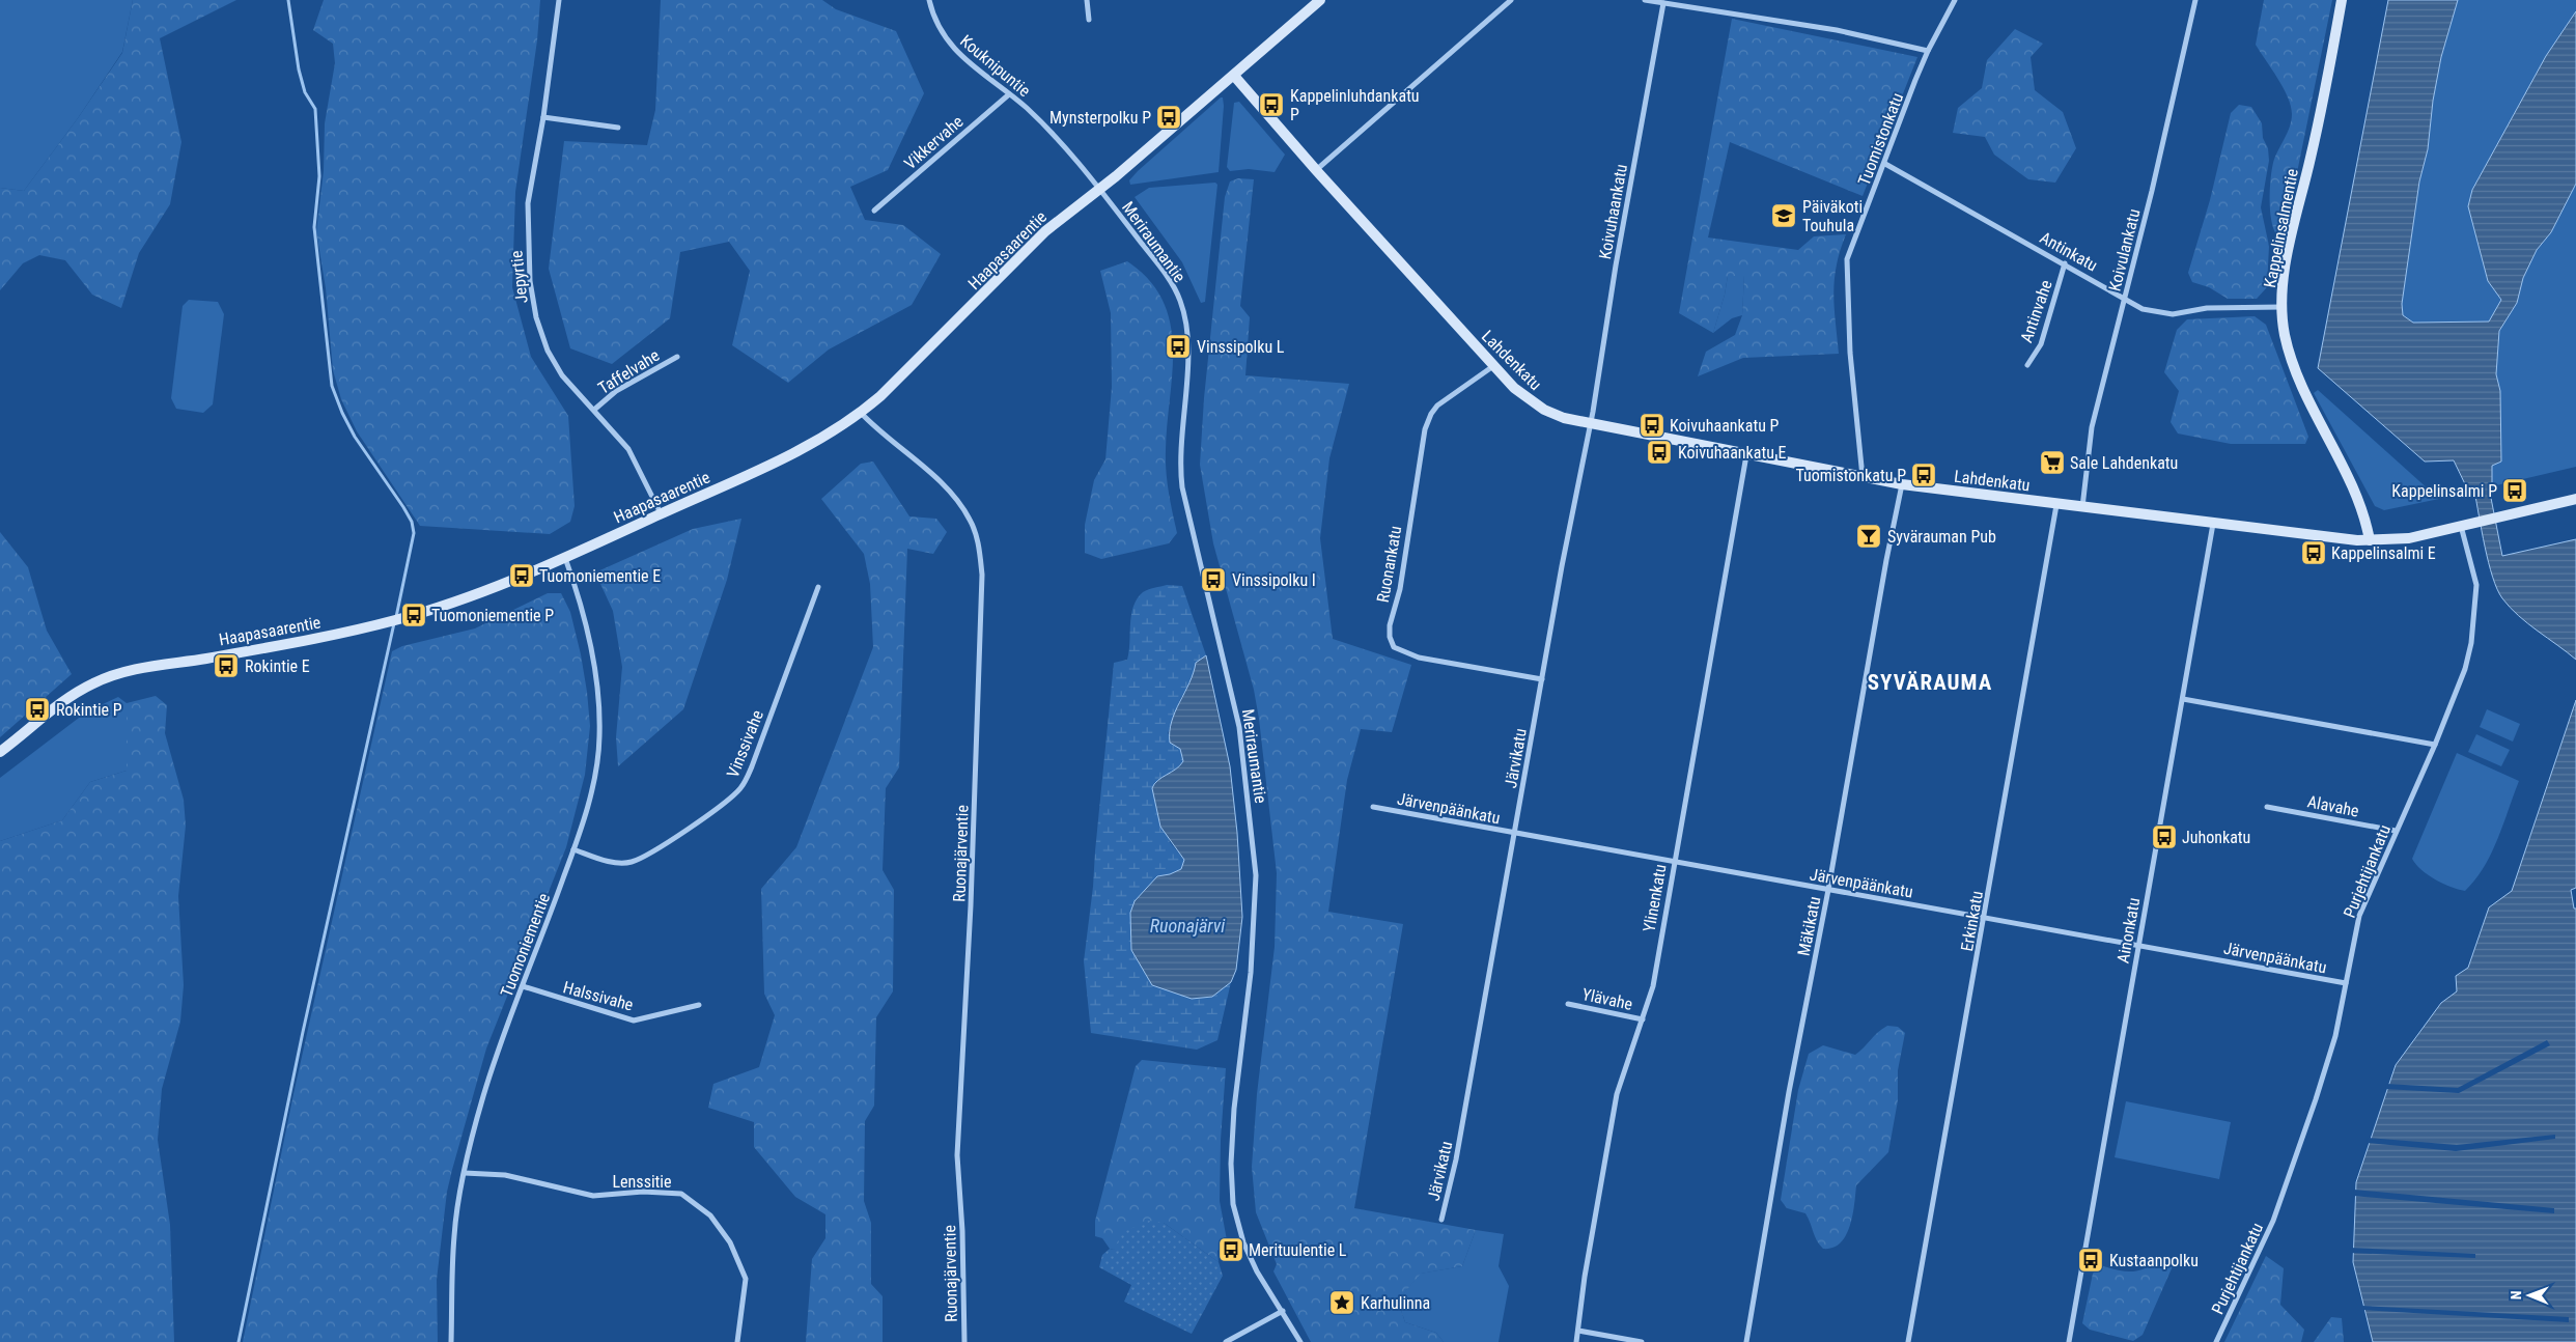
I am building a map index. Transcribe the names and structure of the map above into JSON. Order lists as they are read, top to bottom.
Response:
{
  "streets": {
    "main road": ["Kappelinsalmentie", "Haapasaarentie", "Lahdenkatu"],
    "street": [
      "Kouknipuntie",
      "Tuomistonkatu",
      "Vikkervahe",
      "Koivuhaankatu",
      "Meriraumantie",
      "Koivulankatu",
      "Antinkatu",
      "Jepyrtie",
      "Antinvahe",
      "Taffelvahe",
      "Ruonankatu",
      "Vinssivahe",
      "Järvikatu",
      "Alavahe",
      "Järvenpäänkatu",
      "Ruonajärventie",
      "Purjehtijankatu",
      "Ylinenkatu",
      "Erkinkatu",
      "Mäkikatu",
      "Ainonkatu",
      "Tuomoniementie",
      "Halssivahe",
      "Ylävahe",
      "Lenssitie"
    ]
  },
  "crossings": [
    ["Kouknipuntie", "Vikkervahe"],
    ["Kouknipuntie", "Meriraumantie"],
    ["Kouknipuntie", "Haapasaarentie"],
    ["Tuomistonkatu", "Antinkatu"],
    ["Tuomistonkatu", "Lahdenkatu"],
    ["Koivuhaankatu", "Lahdenkatu"],
    ["Koivuhaankatu", "Järvikatu"],
    ["Kappelinsalmentie", "Antinkatu"],
    ["Kappelinsalmentie", "Lahdenkatu"],
    ["Meriraumantie", "Haapasaarentie"],
    ["Haapasaarentie", "Jepyrtie"],
    ["Haapasaarentie", "Lahdenkatu"],
    ["Haapasaarentie", "Ruonajärventie"],
    ["Haapasaarentie", "Tuomoniementie"],
    ["Koivulankatu", "Antinkatu"],
    ["Koivulankatu", "Lahdenkatu"],
    ["Antinkatu", "Antinvahe"],
    ["Jepyrtie", "Taffelvahe"],
    ["Lahdenkatu", "Ruonankatu"],
    ["Lahdenkatu", "Järvikatu"],
    ["Lahdenkatu", "Purjehtijankatu"],
    ["Lahdenkatu", "Ylinenkatu"],
    ["Lahdenkatu", "Erkinkatu"],
    ["Lahdenkatu", "Mäkikatu"],
    ["Lahdenkatu", "Ainonkatu"],
    ["Ruonankatu", "Järvikatu"],
    ["Vinssivahe", "Tuomoniementie"],
    ["Järvikatu", "Järvenpäänkatu"],
    ["Alavahe", "Purjehtijankatu"],
    ["Järvenpäänkatu", "Purjehtijankatu"],
    ["Järvenpäänkatu", "Ylinenkatu"],
    ["Järvenpäänkatu", "Erkinkatu"],
    ["Järvenpäänkatu", "Mäkikatu"],
    ["Järvenpäänkatu", "Ainonkatu"],
    ["Ylinenkatu", "Ylävahe"],
    ["Tuomoniementie", "Halssivahe"],
    ["Tuomoniementie", "Lenssitie"]
  ],
  "districts": ["SYVÄRAUMA"],
  "water": ["Ruonajärvi"],
  "places": {
    "bus stop": [
      "Kappelinluhdankatu P",
      "Mynsterpolku P",
      "Vinssipolku L",
      "Koivuhaankatu P",
      "Koivuhaankatu E",
      "Tuomistonkatu P",
      "Kappelinsalmi P",
      "Kappelinsalmi E",
      "Tuomoniementie E",
      "Vinssipolku I",
      "Tuomoniementie P",
      "Rokintie E",
      "Rokintie P",
      "Juhonkatu",
      "Merituulentie L",
      "Kustaanpolku"
    ],
    "school or university": ["Päiväkoti Touhula"],
    "supermarket": ["Sale Lahdenkatu"],
    "bar": ["Syvärauman Pub"],
    "place": ["Karhulinna"]
  },
  "north": "left"
}
